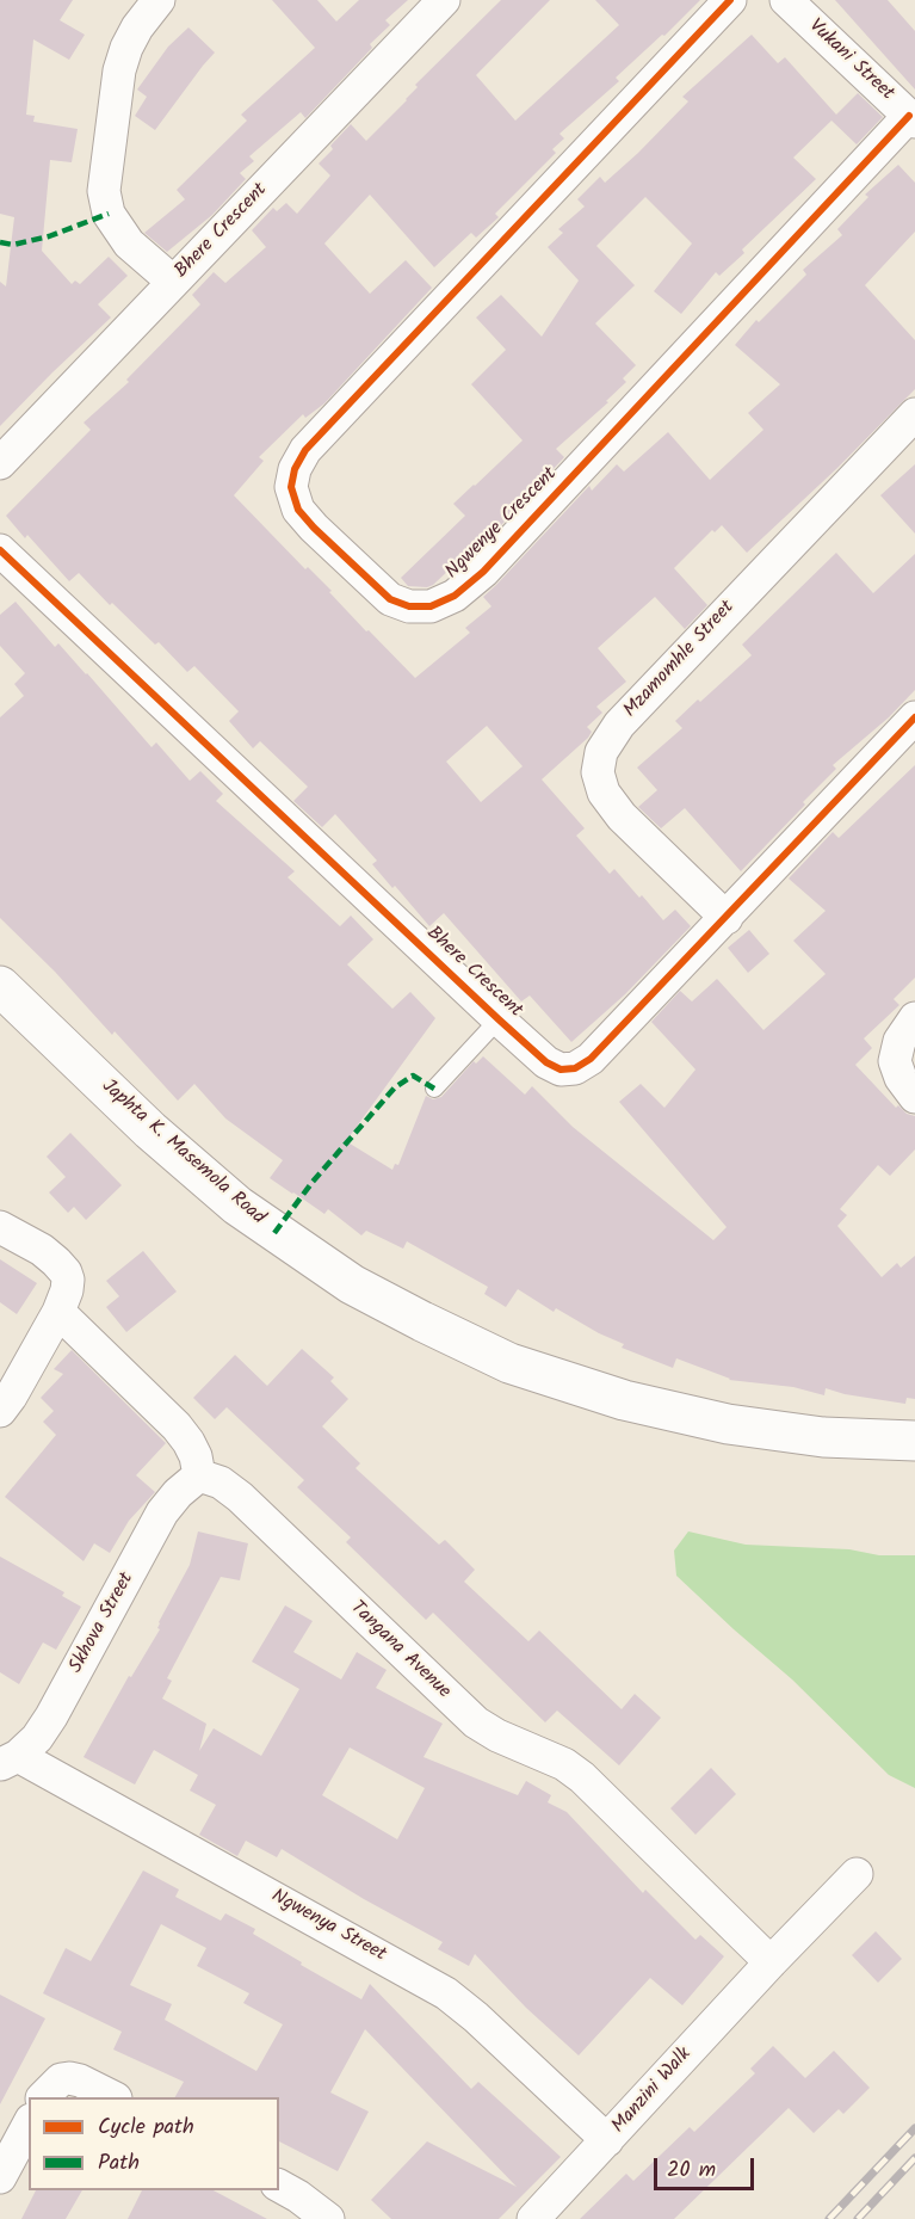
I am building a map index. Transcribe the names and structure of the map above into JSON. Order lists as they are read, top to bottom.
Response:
{
  "streets": {
    "main road": ["Japhta K. Masemola Road"],
    "street": [
      "Vukani Street",
      "Bhere Crescent",
      "Ngwenye Crescent",
      "Mzamomhle Street",
      "Skhova Street",
      "Tangana Avenue",
      "Ngwenya Street",
      "Manzini Walk"
    ]
  },
  "crossings": [
    ["Vukani Street", "Ngwenye Crescent"],
    ["Bhere Crescent", "Mzamomhle Street"],
    ["Skhova Street", "Tangana Avenue"],
    ["Skhova Street", "Ngwenya Street"],
    ["Tangana Avenue", "Manzini Walk"],
    ["Ngwenya Street", "Manzini Walk"]
  ],
  "legend": ["Cycle path", "Path"],
  "scale_bar": "20 m"
}
